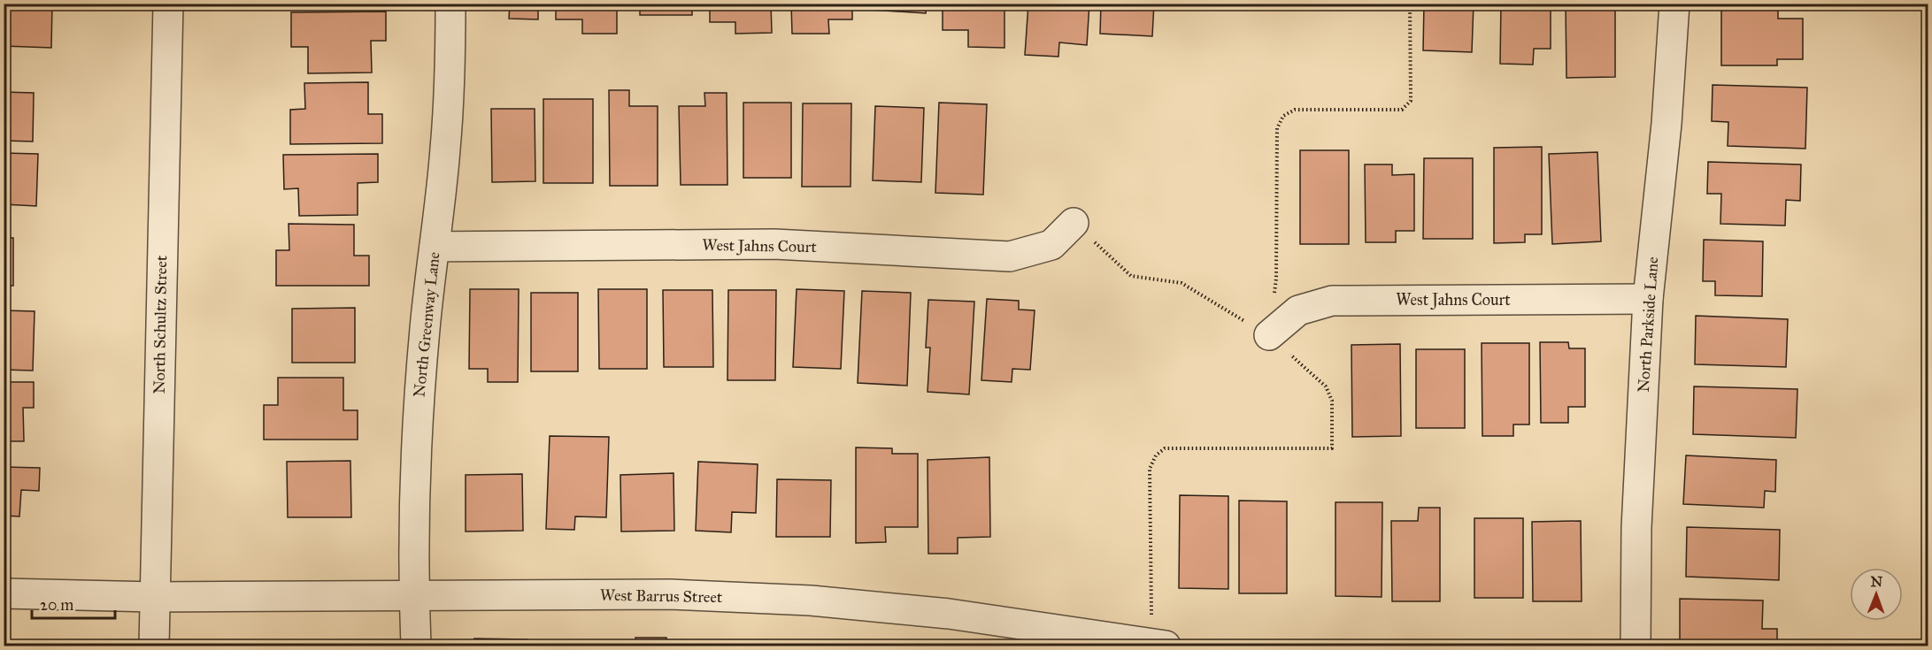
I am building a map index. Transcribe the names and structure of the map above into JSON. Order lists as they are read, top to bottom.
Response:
{
  "streets": {
    "street": [
      "West Jahns Court",
      "North Schultz Street",
      "North Greenway Lane",
      "North Parkside Lane",
      "West Barrus Street"
    ]
  },
  "crossings": [
    ["West Jahns Court", "North Greenway Lane"],
    ["West Jahns Court", "North Parkside Lane"],
    ["North Schultz Street", "West Barrus Street"],
    ["North Greenway Lane", "West Barrus Street"]
  ],
  "scale_bar": "20 m",
  "north": "top"
}
